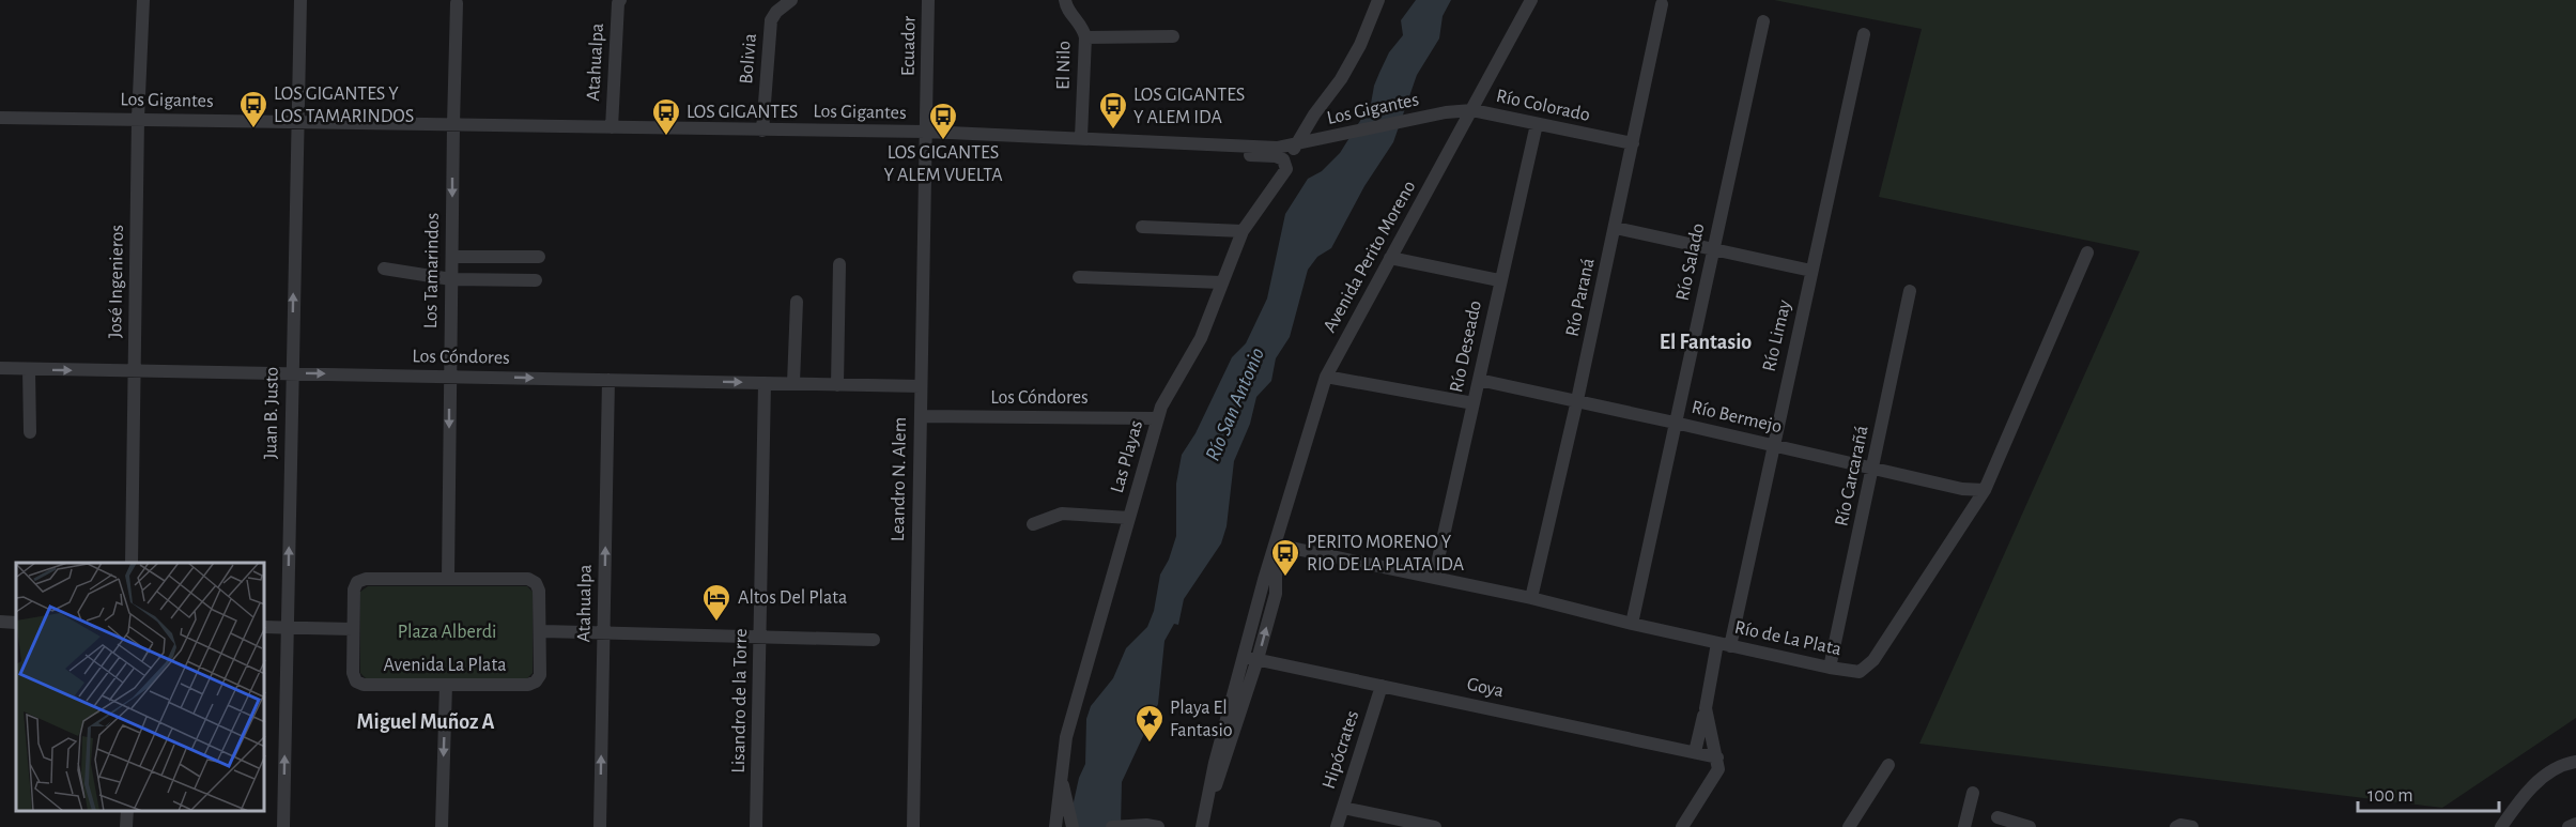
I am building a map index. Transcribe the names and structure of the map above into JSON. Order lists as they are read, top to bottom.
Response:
{
  "streets": {
    "street": [
      "Ecuador",
      "Bolivia",
      "Atahualpa",
      "El Nilo",
      "Los Gigantes",
      "Río Colorado",
      "Avenida Perito Moreno",
      "Río Salado",
      "Los Tamarindos",
      "José Ingenieros",
      "Río Paraná",
      "Río Limay",
      "Río Deseado",
      "Los Cóndores",
      "Juan B. Justo",
      "Río Bermejo",
      "Las Playas",
      "Río Carcarañá",
      "Leandro N. Alem",
      "Río de La Plata",
      "Avenida La Plata",
      "Goya",
      "Lisandro de la Torre",
      "Hipócrates"
    ]
  },
  "crossings": [
    ["Ecuador", "Los Gigantes"],
    ["Ecuador", "Leandro N. Alem"],
    ["Bolivia", "Los Gigantes"],
    ["Atahualpa", "Los Gigantes"],
    ["Atahualpa", "Los Cóndores"],
    ["El Nilo", "Los Gigantes"],
    ["Los Gigantes", "Río Colorado"],
    ["Los Gigantes", "Los Tamarindos"],
    ["Los Gigantes", "José Ingenieros"],
    ["Los Gigantes", "Juan B. Justo"],
    ["Los Gigantes", "Leandro N. Alem"],
    ["Río Colorado", "Avenida Perito Moreno"],
    ["Río Colorado", "Río Paraná"],
    ["Río Colorado", "Río Deseado"],
    ["Avenida Perito Moreno", "Río de La Plata"],
    ["Avenida Perito Moreno", "Goya"],
    ["Río Salado", "Río Bermejo"],
    ["Río Salado", "Río de La Plata"],
    ["Los Tamarindos", "Los Cóndores"],
    ["Los Tamarindos", "Avenida La Plata"],
    ["José Ingenieros", "Los Cóndores"],
    ["Río Paraná", "Río Bermejo"],
    ["Río Paraná", "Río de La Plata"],
    ["Río Limay", "Río Bermejo"],
    ["Río Limay", "Río de La Plata"],
    ["Río Limay", "Goya"],
    ["Río Deseado", "Río Bermejo"],
    ["Río Deseado", "Río de La Plata"],
    ["Los Cóndores", "Juan B. Justo"],
    ["Los Cóndores", "Las Playas"],
    ["Los Cóndores", "Leandro N. Alem"],
    ["Los Cóndores", "Lisandro de la Torre"],
    ["Río Bermejo", "Río Carcarañá"],
    ["Río Bermejo", "Río de La Plata"],
    ["Río Carcarañá", "Río de La Plata"],
    ["Goya", "Hipócrates"]
  ],
  "one_way": [
    "Atahualpa",
    "Los Tamarindos",
    "Los Cóndores",
    "Juan B. Justo"
  ],
  "districts": ["El Fantasio", "Miguel Muñoz A"],
  "water": ["Río San Antonio"],
  "parks": ["Plaza Alberdi"],
  "places": {
    "bus stop": [
      "LOS GIGANTES Y LOS TAMARINDOS",
      "LOS GIGANTES Y ALEM IDA",
      "LOS GIGANTES",
      "LOS GIGANTES Y ALEM VUELTA",
      "PERITO MORENO Y RIO DE LA PLATA IDA"
    ],
    "hotel": ["Altos Del Plata"],
    "place": ["Playa El Fantasio"]
  },
  "scale_bar": "100 m"
}
